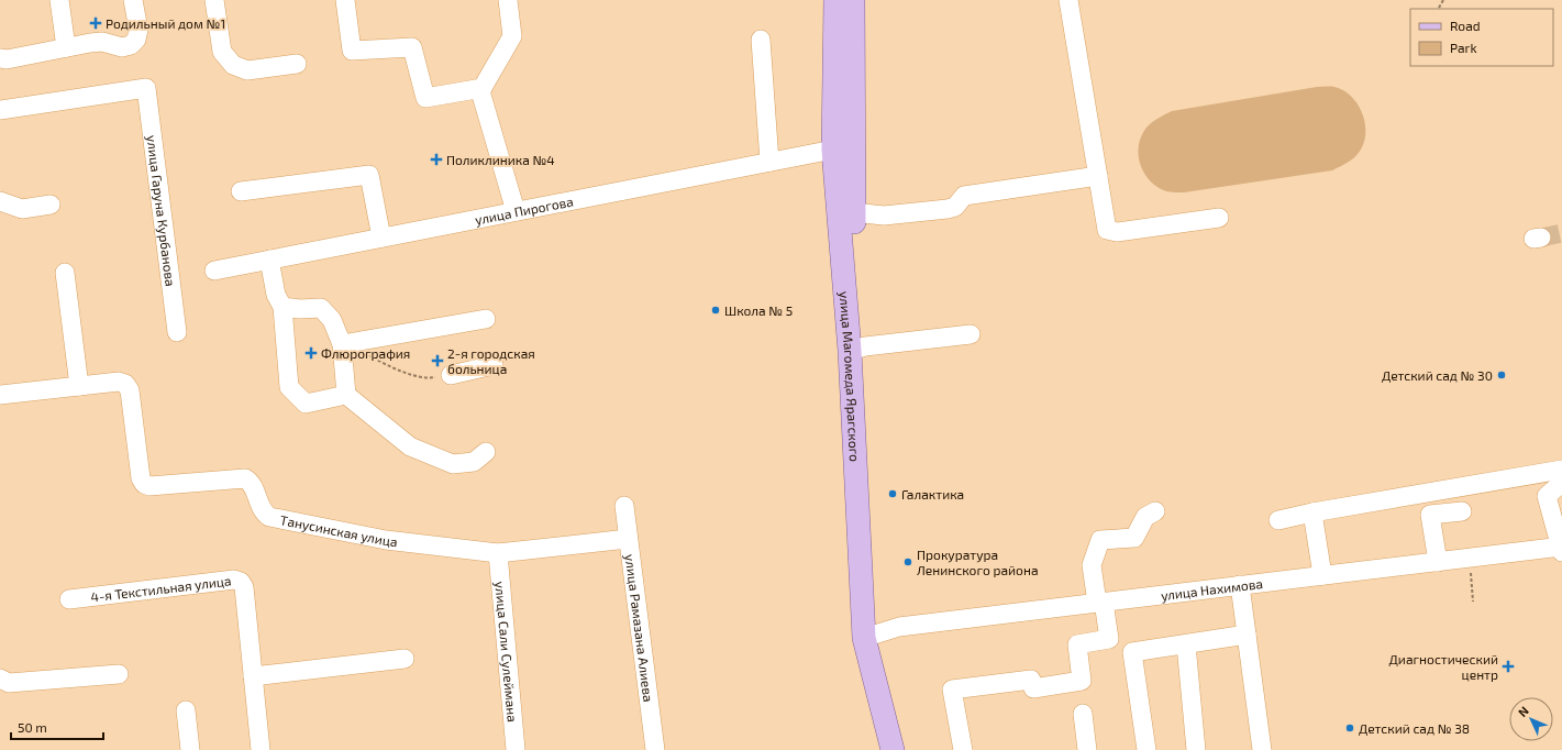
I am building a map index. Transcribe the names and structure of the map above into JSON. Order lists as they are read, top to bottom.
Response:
{
  "streets": {
    "main road": ["улица Магомеда Ярагского"],
    "street": [
      "улица Гаруна Курбанова",
      "улица Пирогова",
      "Танусинская улица",
      "4-я Текстильная улица",
      "улица Нахимова",
      "улица Рамазана Алиева",
      "улица Сали Сулеймана"
    ]
  },
  "crossings": [
    ["улица Пирогова", "улица Магомеда Ярагского"],
    ["улица Магомеда Ярагского", "улица Нахимова"],
    ["Танусинская улица", "улица Рамазана Алиева"],
    ["Танусинская улица", "улица Сали Сулеймана"]
  ],
  "places": {
    "health": [
      "Родильный дом №1",
      "Поликлиника №4",
      "Флюрография",
      "2-я городская больница",
      "Диагностический центр"
    ],
    "other": [
      "Школа № 5",
      "Детский сад № 30",
      "Галактика",
      "Прокуратура Ленинского района",
      "Детский сад № 38"
    ]
  },
  "legend": ["Road", "Park"],
  "scale_bar": "50 m",
  "north": "top left"
}
